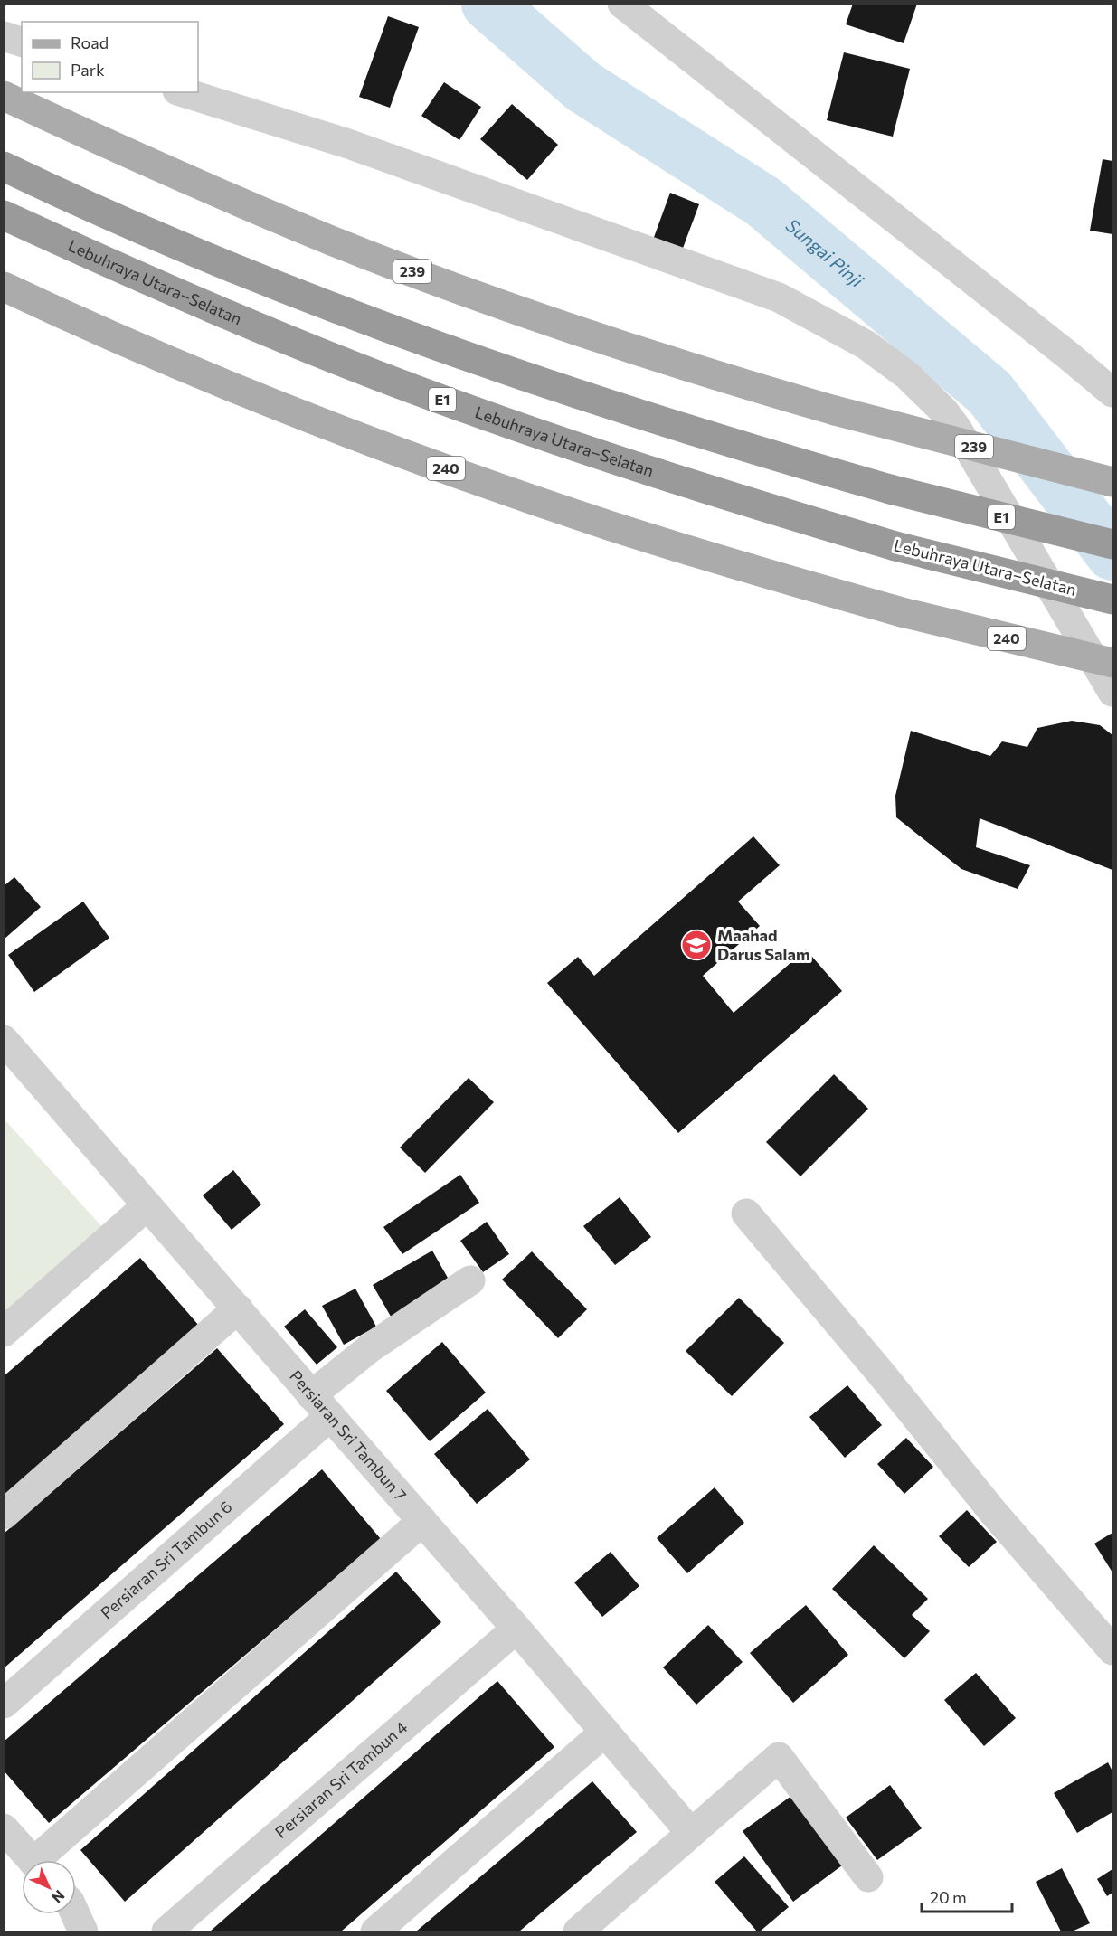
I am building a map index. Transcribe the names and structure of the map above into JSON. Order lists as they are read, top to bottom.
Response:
{
  "streets": {
    "highway": ["Lebuhraya Utara–Selatan", "E1"],
    "main road": ["239", "240"],
    "street": ["Persiaran Sri Tambun 7", "Persiaran Sri Tambun 6", "Persiaran Sri Tambun 4"]
  },
  "crossings": [
    ["Persiaran Sri Tambun 7", "Persiaran Sri Tambun 6"],
    ["Persiaran Sri Tambun 7", "Persiaran Sri Tambun 4"]
  ],
  "water": ["Sungai Pinji"],
  "places": {
    "school or university": ["Maahad Darus Salam"]
  },
  "legend": ["Road", "Park"],
  "scale_bar": "20 m",
  "north": "bottom right"
}
